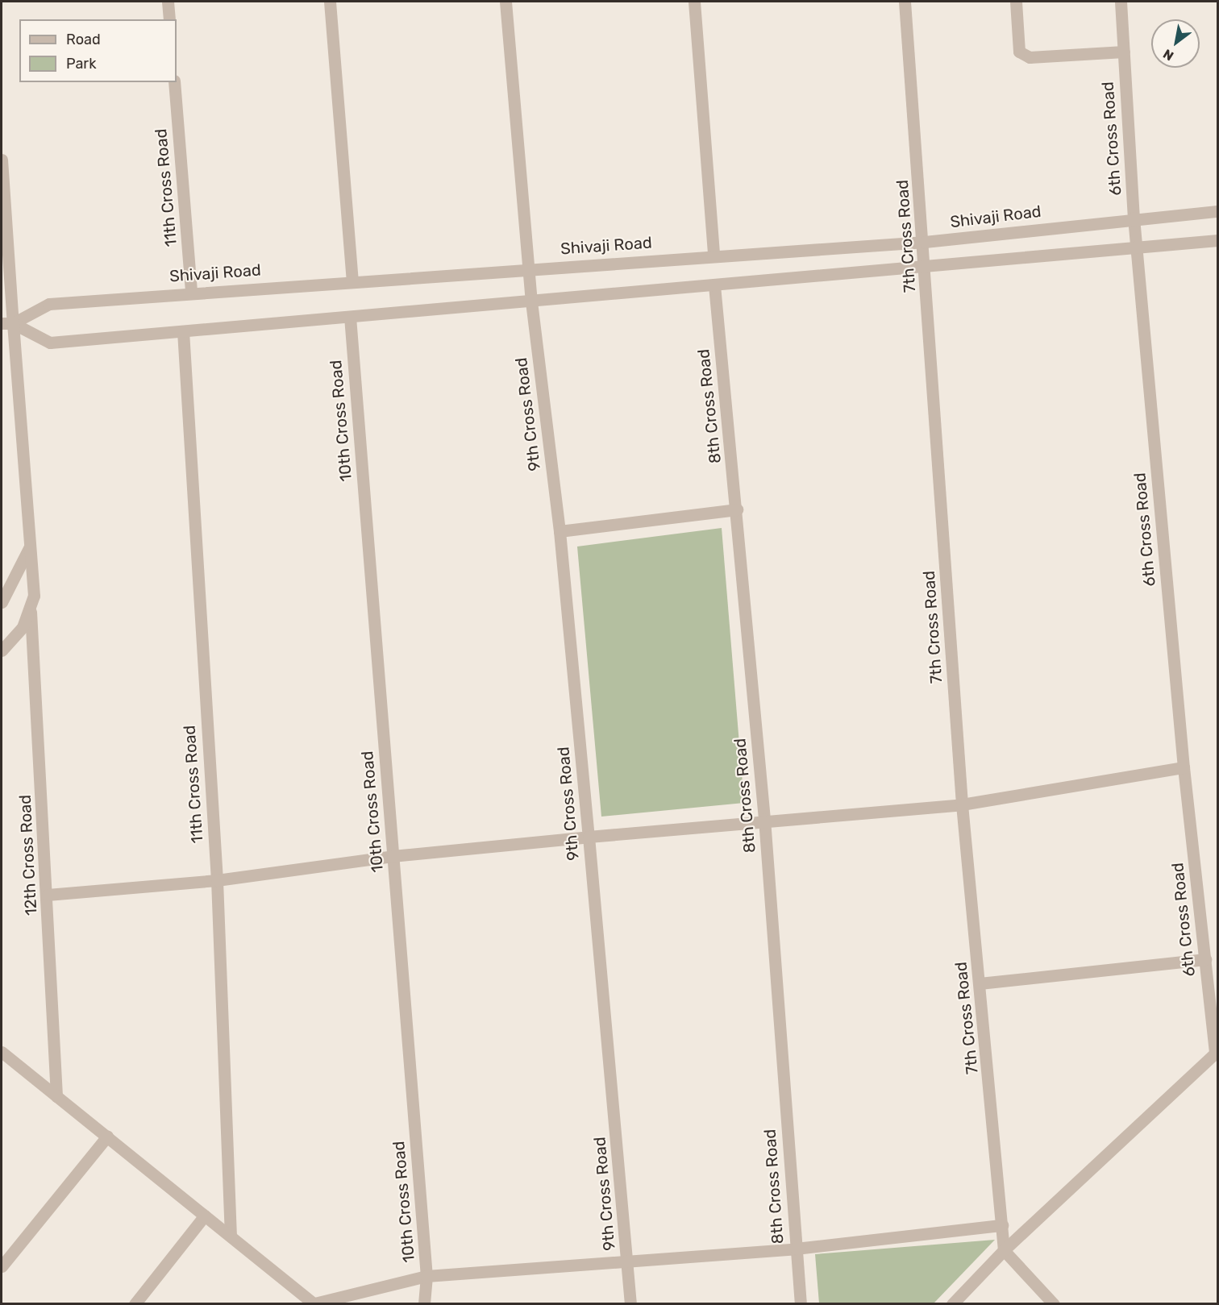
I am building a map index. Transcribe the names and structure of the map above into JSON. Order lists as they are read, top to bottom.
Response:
{
  "streets": {
    "street": [
      "6th Cross Road",
      "11th Cross Road",
      "Shivaji Road",
      "7th Cross Road",
      "8th Cross Road",
      "9th Cross Road",
      "10th Cross Road",
      "12th Cross Road"
    ]
  },
  "crossings": [
    ["6th Cross Road", "Shivaji Road"],
    ["11th Cross Road", "Shivaji Road"],
    ["Shivaji Road", "7th Cross Road"],
    ["Shivaji Road", "9th Cross Road"],
    ["Shivaji Road", "12th Cross Road"]
  ],
  "legend": ["Road", "Park"],
  "north": "bottom left"
}
